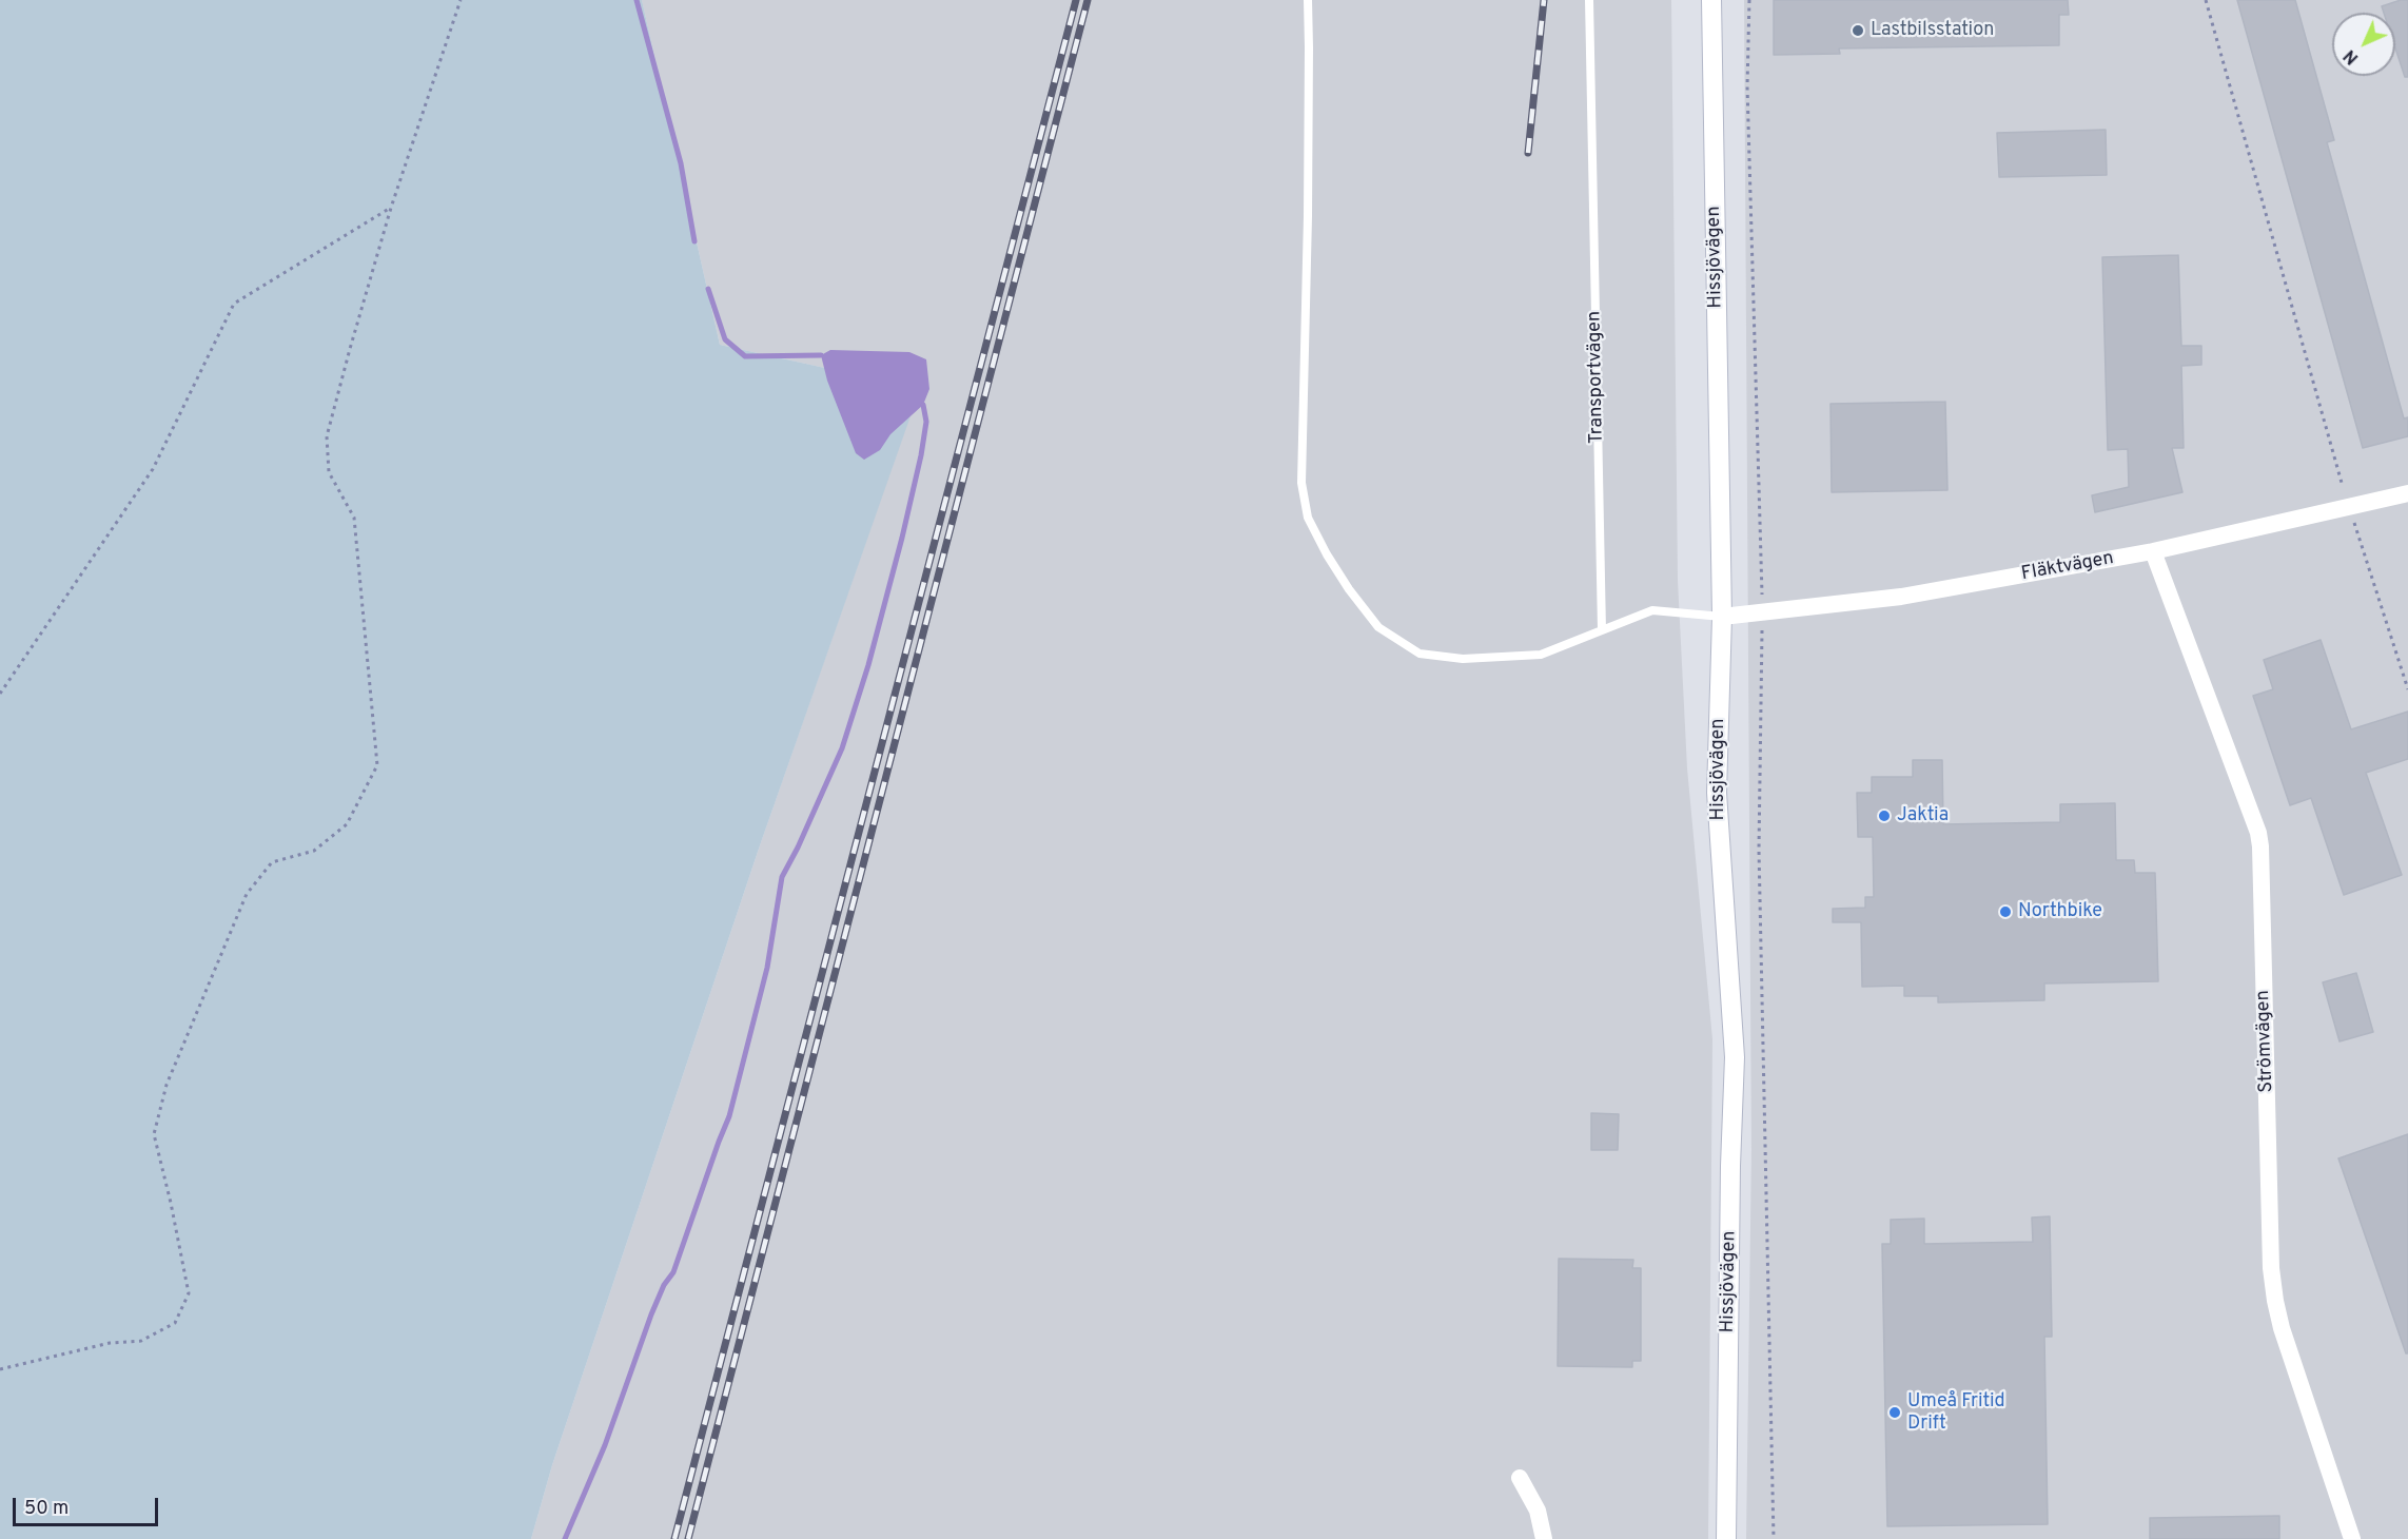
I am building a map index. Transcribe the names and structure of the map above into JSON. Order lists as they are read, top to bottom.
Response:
{
  "streets": {
    "main road": ["Hissjövägen"],
    "street": ["Fläktvägen", "Strömvägen"],
    "lane": ["Transportvägen"]
  },
  "crossings": [
    ["Hissjövägen", "Fläktvägen"],
    ["Fläktvägen", "Strömvägen"]
  ],
  "places": [
    "Lastbilsstation",
    "Jaktia",
    "Northbike",
    "Umeå Fritid Drift"
  ],
  "scale_bar": "50 m",
  "north": "bottom left"
}
